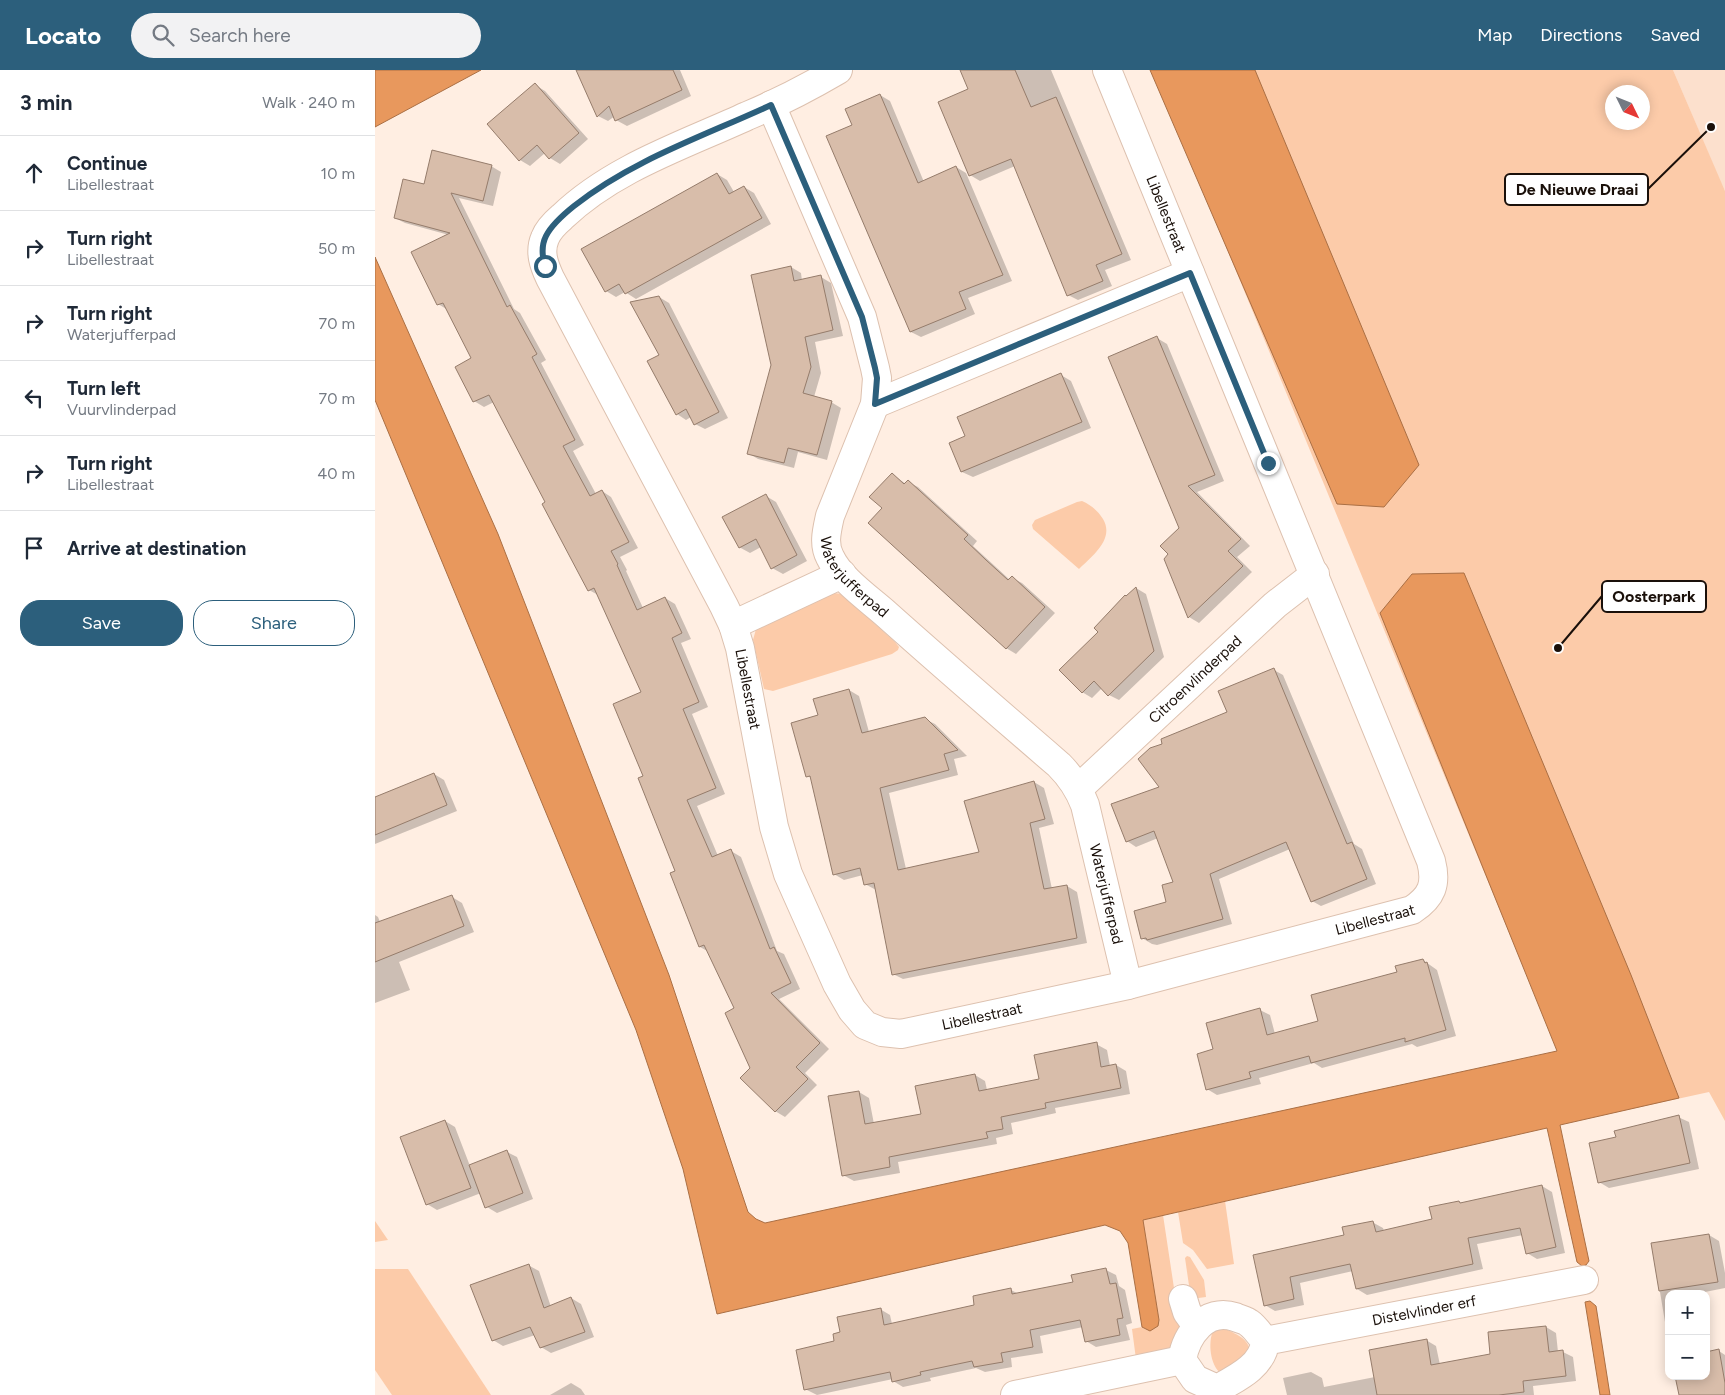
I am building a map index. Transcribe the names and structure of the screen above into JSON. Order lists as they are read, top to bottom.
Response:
{
  "streets": {
    "street": [
      "Libellestraat",
      "Waterjufferpad",
      "Citroenvlinderpad",
      "Distelvlinder erf"
    ]
  },
  "crossings": [
    ["Libellestraat", "Waterjufferpad"],
    ["Libellestraat", "Citroenvlinderpad"],
    ["Waterjufferpad", "Citroenvlinderpad"]
  ],
  "places": ["De Nieuwe Draai", "Oosterpark"],
  "north": "bottom right",
  "page": {
    "header": "Locato",
    "search": "Search here",
    "nav": ["Map", "Directions", "Saved"],
    "heading": ["3 min", "Walk · 240 m"],
    "list": [
      ["Continue", "Libellestraat", "10 m"],
      ["Turn right", "Libellestraat", "50 m"],
      ["Turn right", "Waterjufferpad", "70 m"],
      ["Turn left", "Vuurvlinderpad", "70 m"],
      ["Turn right", "Libellestraat", "40 m"],
      "Arrive at destination"
    ],
    "buttons": ["Save", "Share"],
    "map_buttons": ["+", "−"]
  }
}
